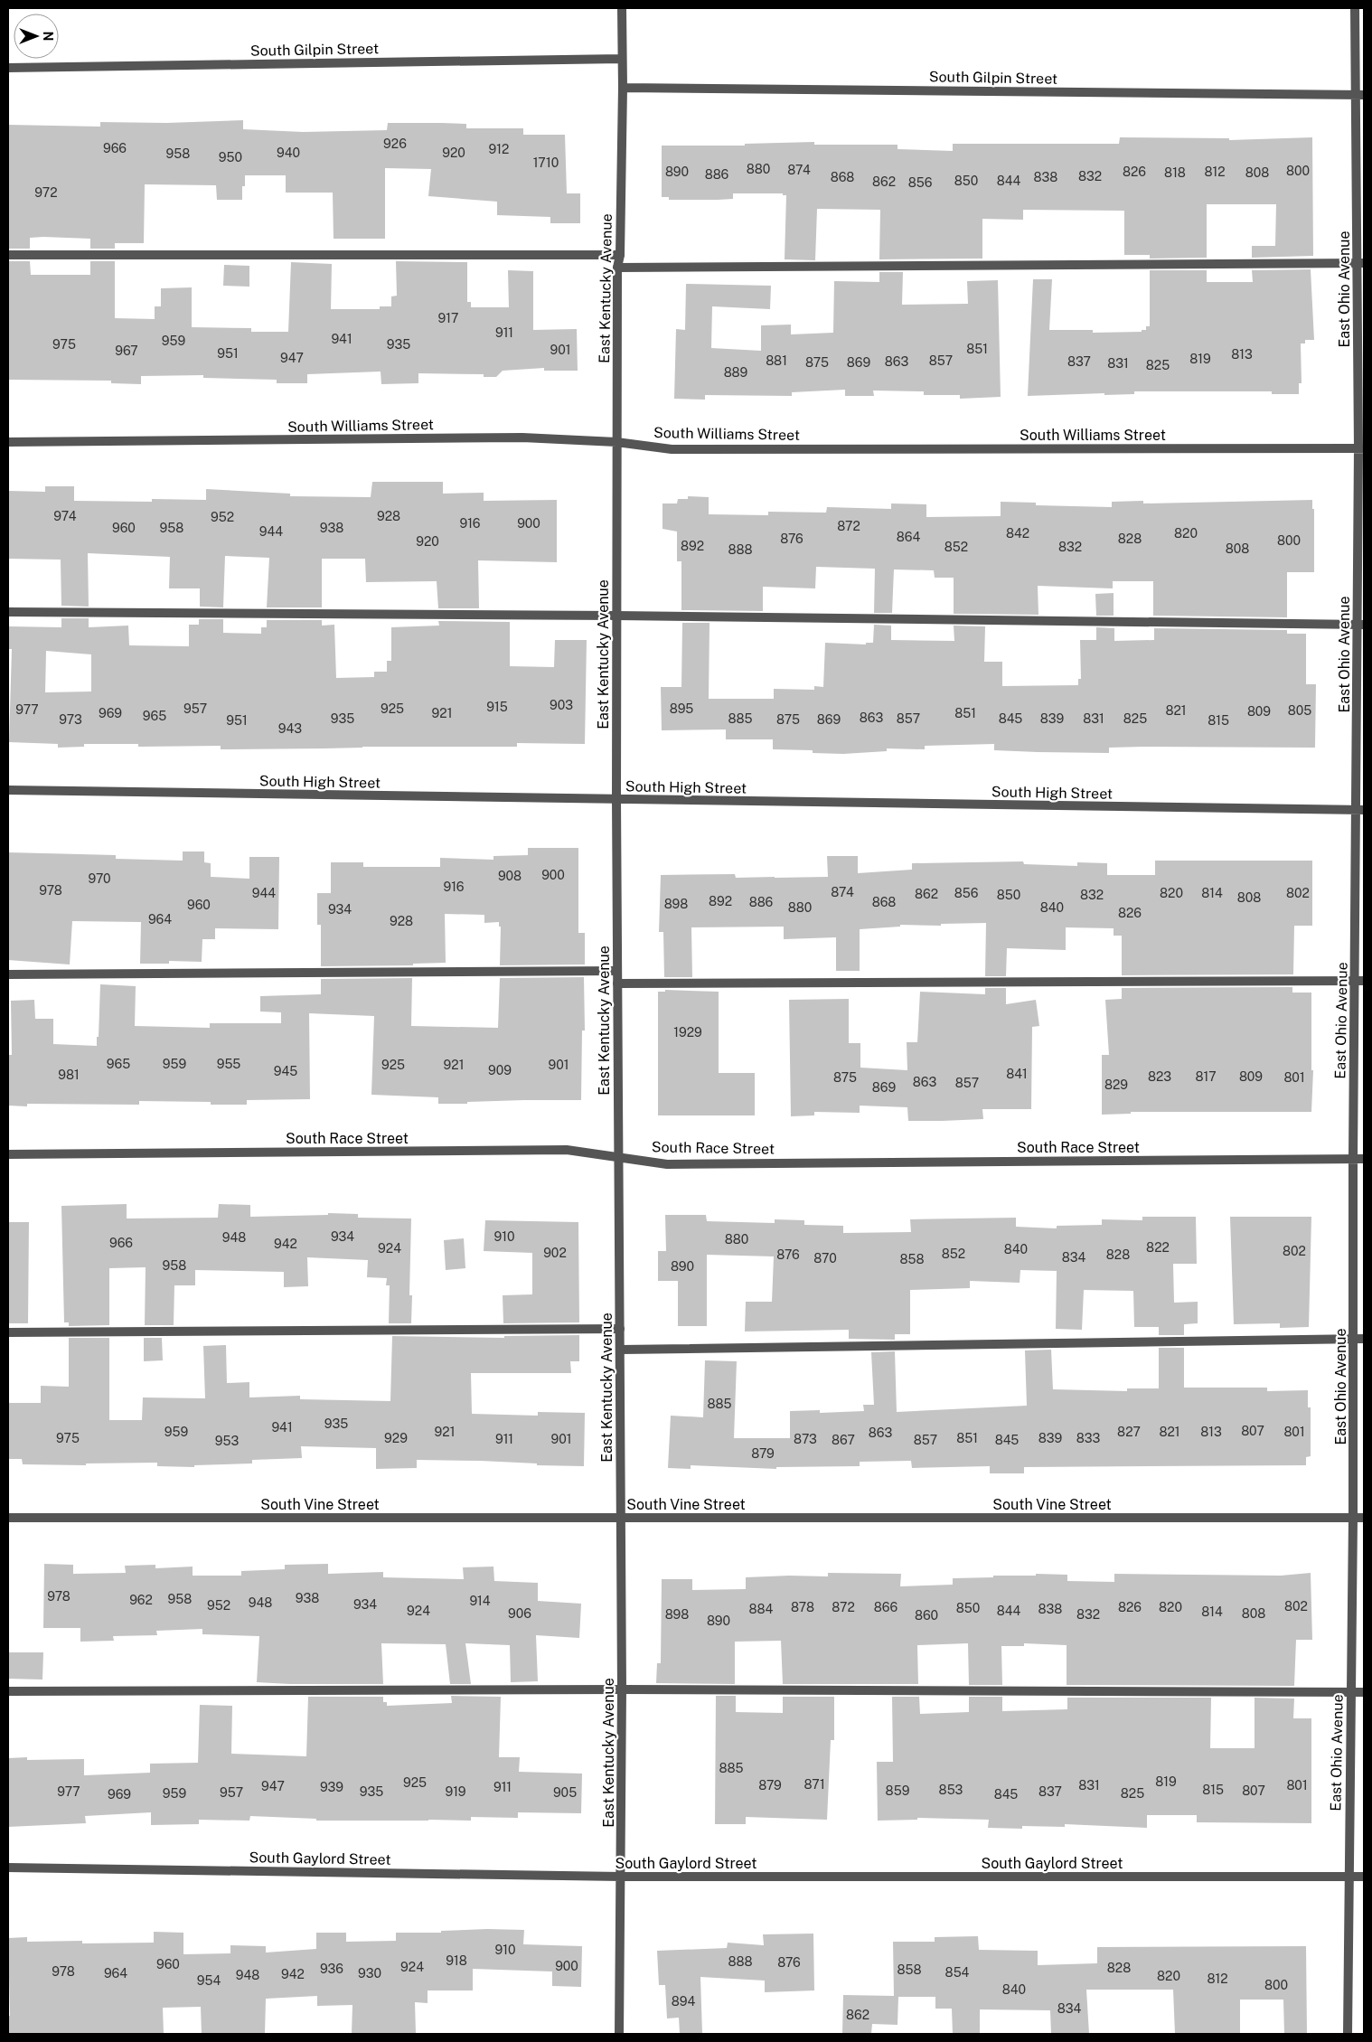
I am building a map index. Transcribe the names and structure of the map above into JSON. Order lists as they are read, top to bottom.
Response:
{
  "streets": {
    "street": [
      "South Gilpin Street",
      "East Kentucky Avenue",
      "East Ohio Avenue",
      "South Williams Street",
      "South High Street",
      "South Race Street",
      "South Vine Street",
      "South Gaylord Street"
    ]
  },
  "crossings": [
    ["South Gilpin Street", "East Kentucky Avenue"],
    ["South Gilpin Street", "East Ohio Avenue"],
    ["East Kentucky Avenue", "South Williams Street"],
    ["East Kentucky Avenue", "South High Street"],
    ["East Kentucky Avenue", "South Race Street"],
    ["East Kentucky Avenue", "South Vine Street"],
    ["East Kentucky Avenue", "South Gaylord Street"],
    ["East Ohio Avenue", "South Williams Street"],
    ["East Ohio Avenue", "South High Street"],
    ["East Ohio Avenue", "South Race Street"],
    ["East Ohio Avenue", "South Vine Street"],
    ["East Ohio Avenue", "South Gaylord Street"]
  ],
  "house_numbers": [
    "926",
    "966",
    "912",
    "940",
    "920",
    "958",
    "950",
    "1710",
    "880",
    "874",
    "800",
    "890",
    "826",
    "812",
    "818",
    "808",
    "886",
    "832",
    "868",
    "838",
    "850",
    "844",
    "862",
    "856",
    "972",
    "917",
    "911",
    "941",
    "959",
    "975",
    "935",
    "851",
    "901",
    "967",
    "951",
    "813",
    "947",
    "819",
    "881",
    "857",
    "863",
    "837",
    "875",
    "869",
    "831",
    "825",
    "889",
    "974",
    "928",
    "952",
    "916",
    "900",
    "872",
    "960",
    "958",
    "938",
    "944",
    "842",
    "820",
    "864",
    "876",
    "828",
    "800",
    "920",
    "892",
    "852",
    "832",
    "808",
    "888",
    "903",
    "915",
    "957",
    "925",
    "895",
    "977",
    "821",
    "805",
    "809",
    "969",
    "921",
    "851",
    "965",
    "863",
    "935",
    "885",
    "857",
    "845",
    "839",
    "831",
    "825",
    "973",
    "875",
    "869",
    "951",
    "815",
    "943",
    "900",
    "908",
    "970",
    "916",
    "978",
    "874",
    "944",
    "856",
    "820",
    "814",
    "802",
    "862",
    "850",
    "832",
    "808",
    "892",
    "886",
    "868",
    "898",
    "960",
    "880",
    "840",
    "934",
    "826",
    "964",
    "928",
    "1929",
    "965",
    "959",
    "955",
    "925",
    "921",
    "901",
    "909",
    "945",
    "841",
    "981",
    "823",
    "817",
    "809",
    "875",
    "801",
    "863",
    "857",
    "829",
    "869",
    "934",
    "910",
    "948",
    "880",
    "966",
    "942",
    "822",
    "924",
    "840",
    "802",
    "902",
    "852",
    "876",
    "828",
    "834",
    "870",
    "858",
    "958",
    "890",
    "885",
    "935",
    "941",
    "807",
    "959",
    "921",
    "827",
    "821",
    "813",
    "801",
    "863",
    "975",
    "929",
    "851",
    "839",
    "833",
    "911",
    "901",
    "873",
    "867",
    "857",
    "845",
    "953",
    "879",
    "978",
    "938",
    "958",
    "962",
    "914",
    "948",
    "934",
    "952",
    "802",
    "878",
    "872",
    "866",
    "826",
    "820",
    "850",
    "884",
    "838",
    "924",
    "844",
    "814",
    "906",
    "808",
    "898",
    "832",
    "860",
    "890",
    "885",
    "819",
    "925",
    "871",
    "879",
    "831",
    "801",
    "947",
    "939",
    "911",
    "853",
    "815",
    "859",
    "807",
    "977",
    "935",
    "919",
    "837",
    "957",
    "905",
    "959",
    "825",
    "969",
    "845",
    "910",
    "918",
    "888",
    "876",
    "960",
    "900",
    "924",
    "828",
    "936",
    "858",
    "978",
    "854",
    "964",
    "930",
    "942",
    "948",
    "820",
    "812",
    "954",
    "800",
    "840",
    "894",
    "834",
    "862"
  ],
  "north": "right"
}
